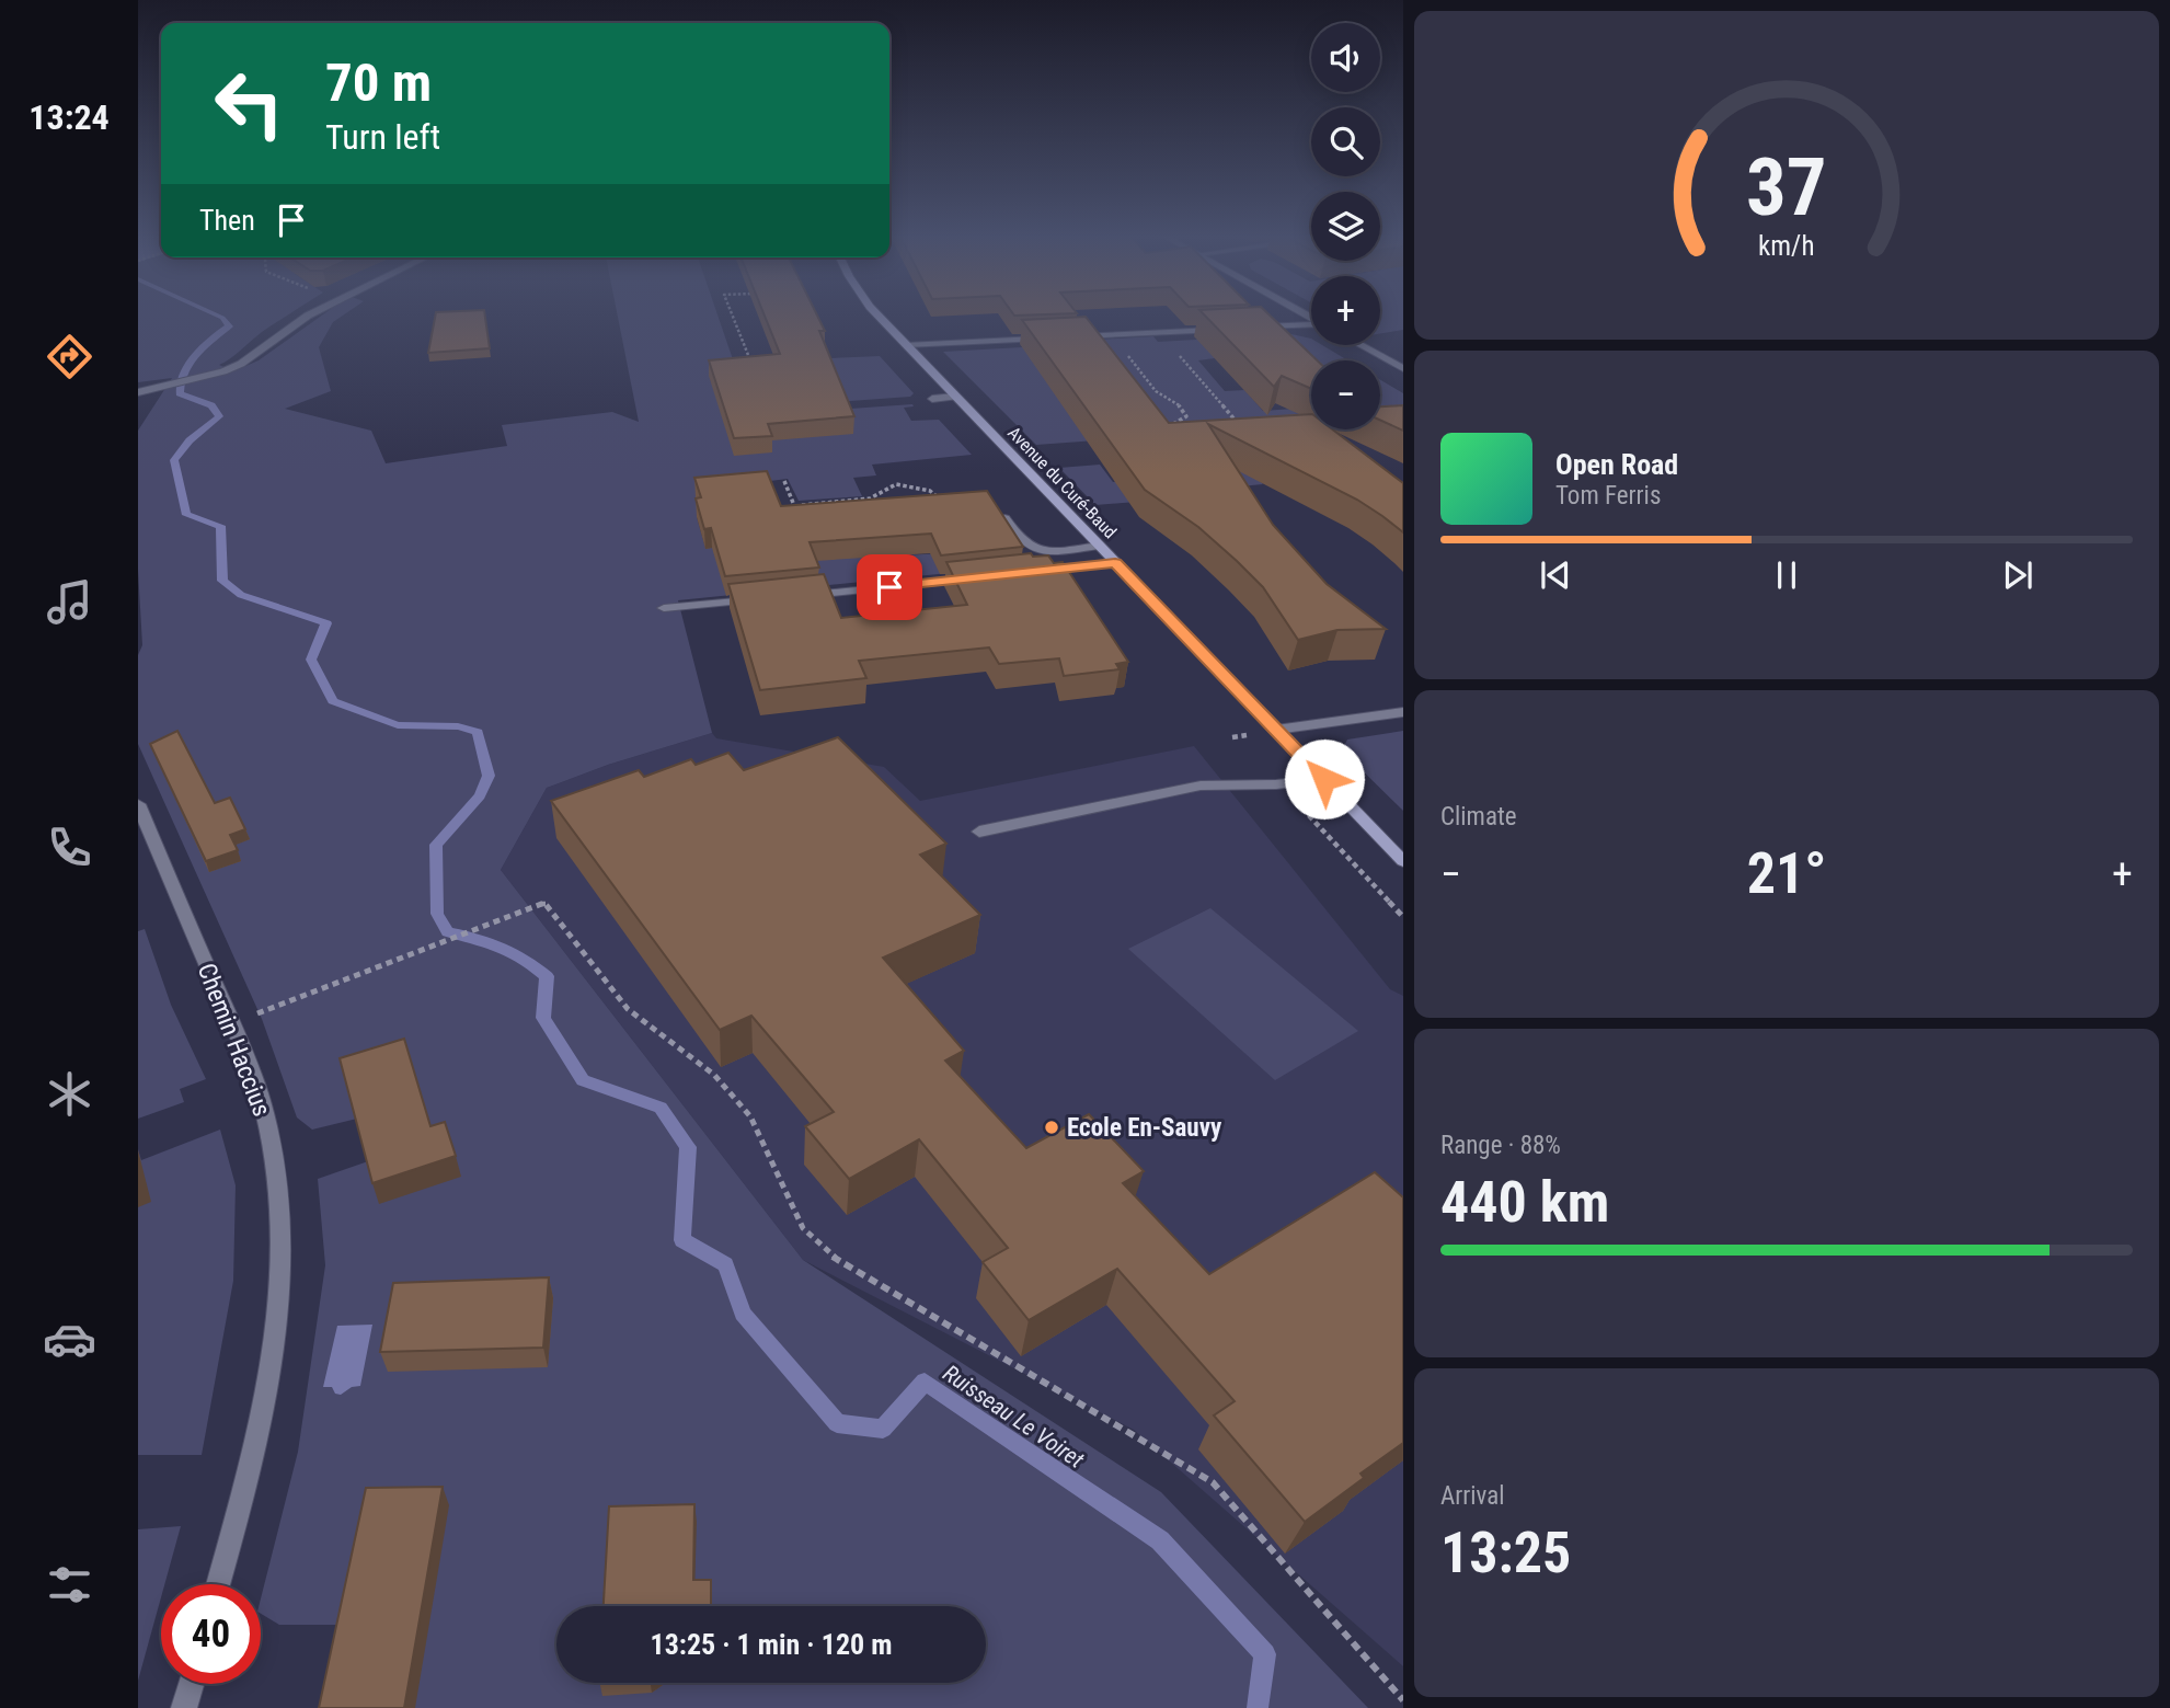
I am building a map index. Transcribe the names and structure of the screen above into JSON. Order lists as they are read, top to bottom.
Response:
{
  "streets": {
    "street": ["Avenue du Curé-Baud", "Chemin Haccius"]
  },
  "water": ["Ruisseau Le Voiret"],
  "places": ["Ecole En-Sauvy"],
  "page": {
    "tabs": "13:24",
    "map_buttons": ["+", "−"],
    "turn": ["70 m", "Turn left"],
    "then": "Then",
    "song": ["Open Road", "Tom Ferris"],
    "tile": [
      "Climate",
      ["Range · 88%", "440 km"],
      ["Arrival", "13:25"]
    ],
    "heat": ["−", "21°", "+"],
    "limit": "40",
    "trip": "13:25 · 1 min · 120 m",
    "gauge": ["37", "km/h"]
  }
}
